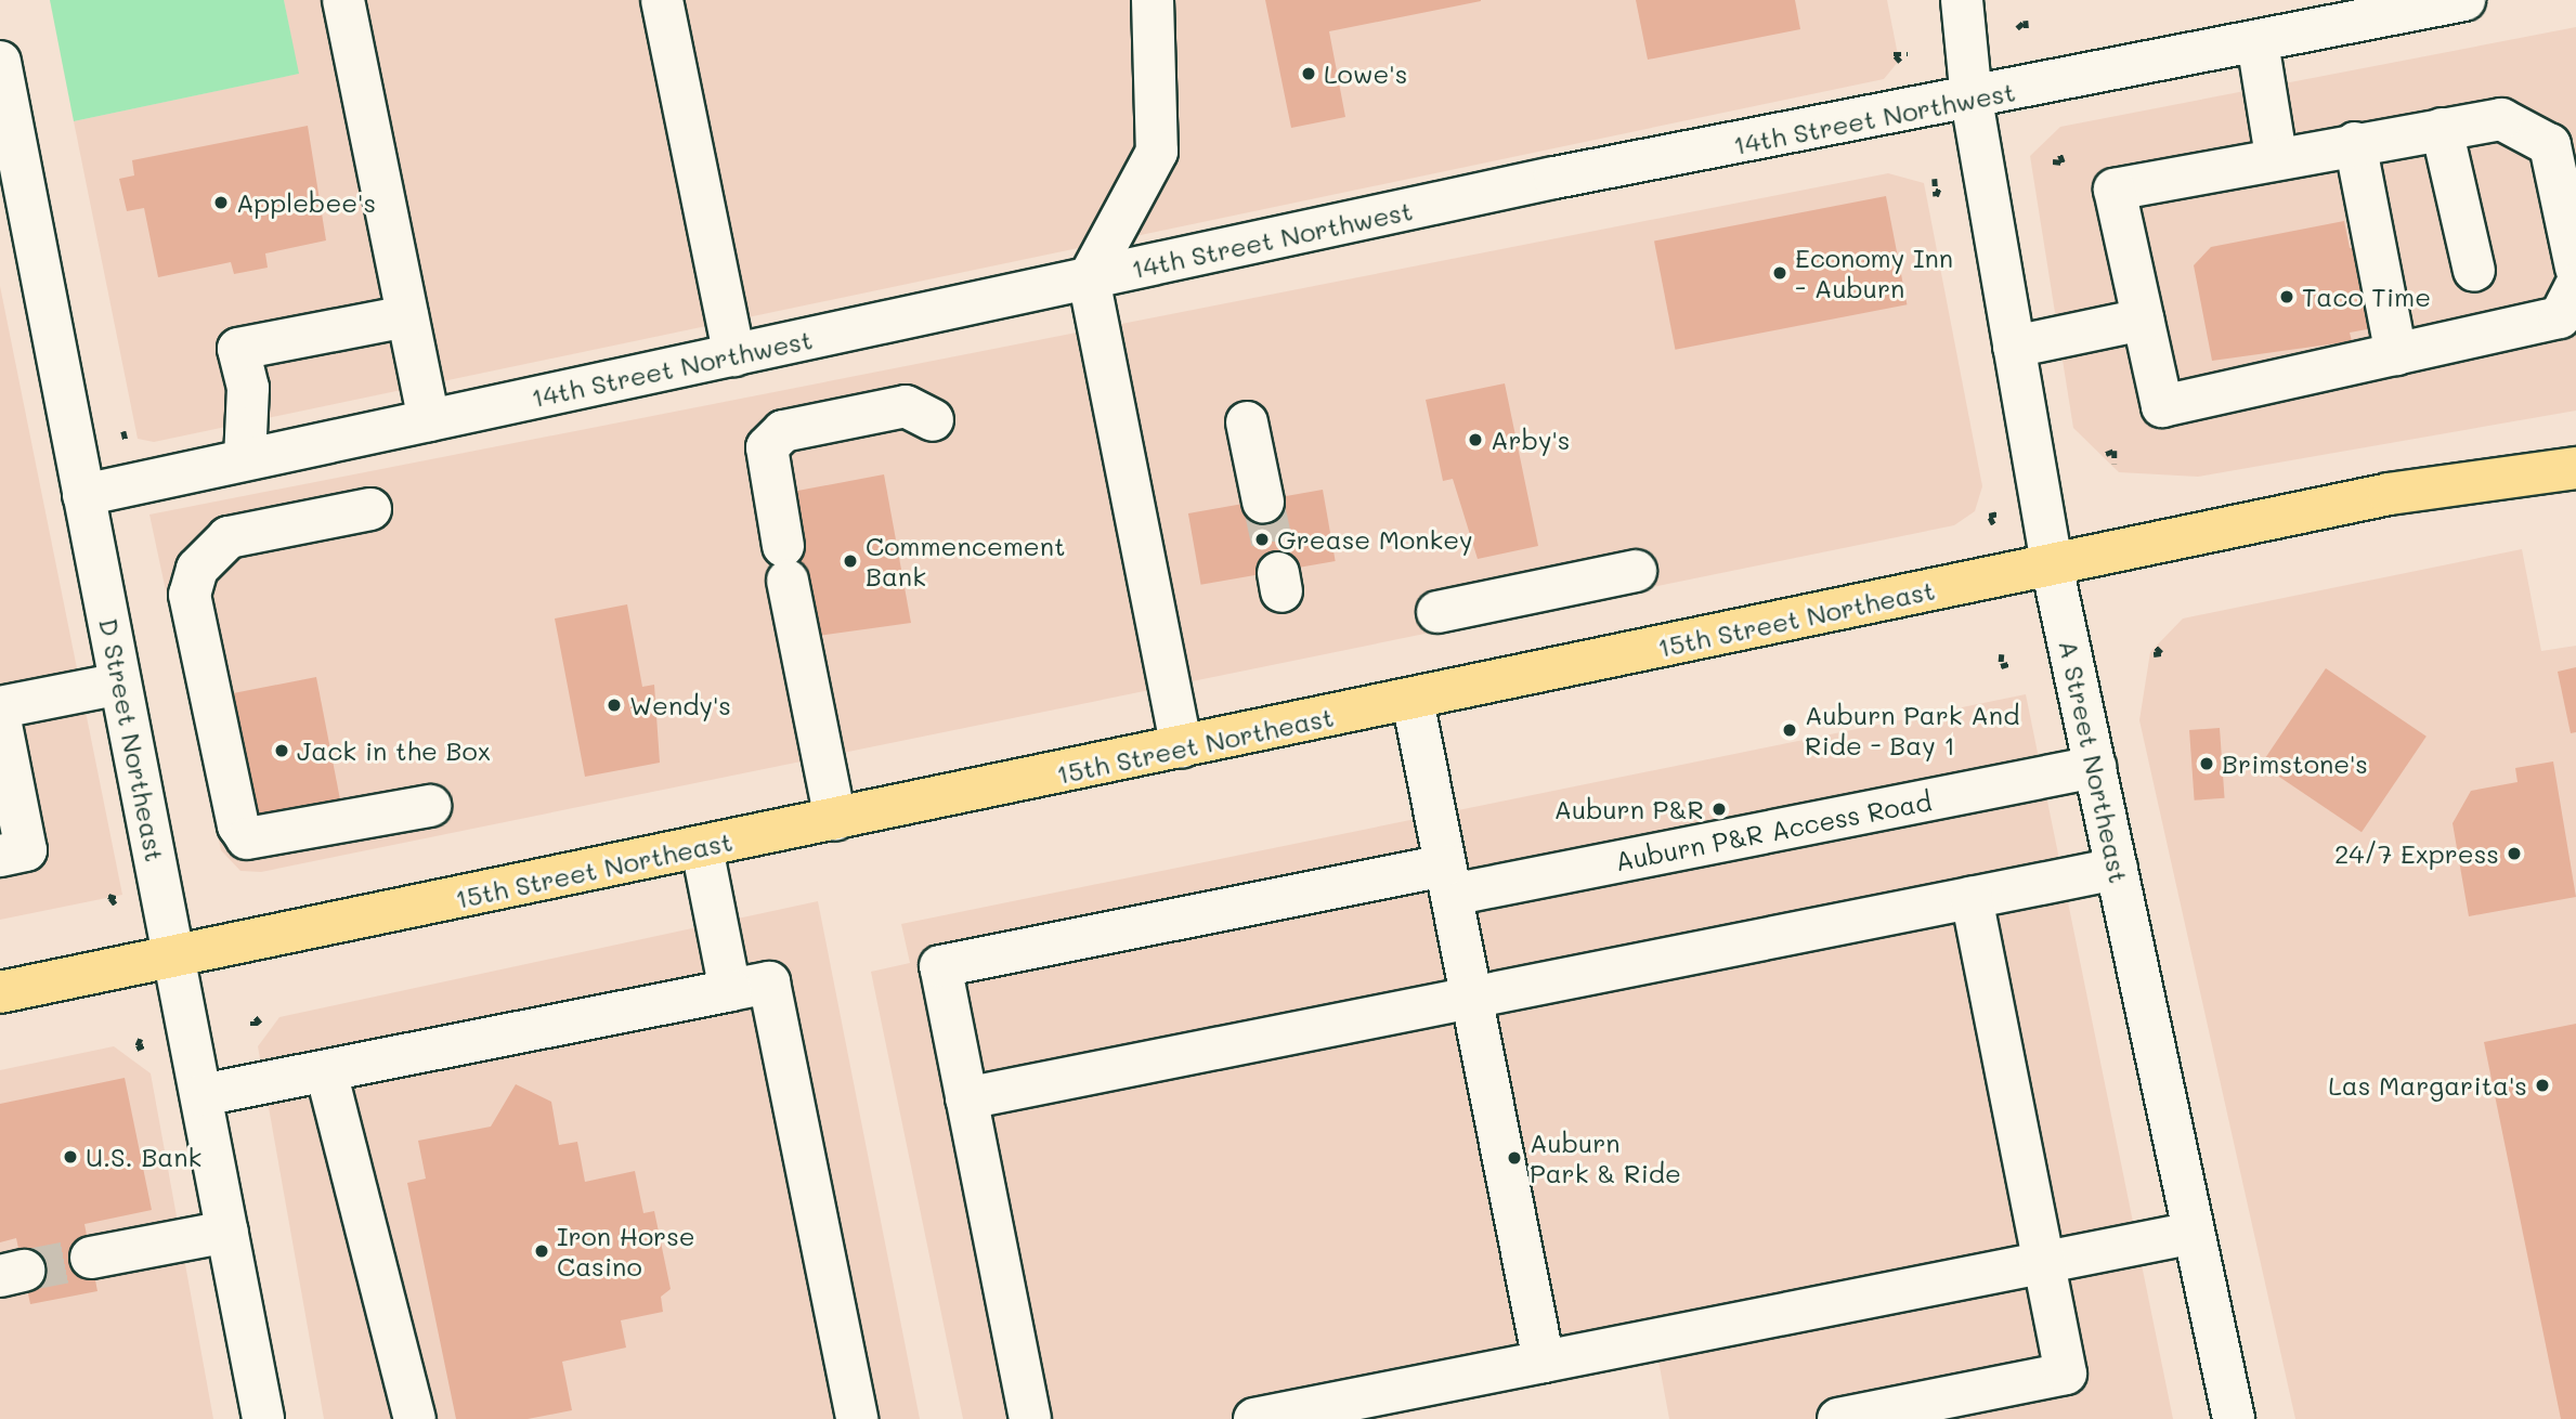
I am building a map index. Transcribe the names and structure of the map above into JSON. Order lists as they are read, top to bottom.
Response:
{
  "streets": {
    "main road": ["15th Street Northeast"],
    "street": [
      "14th Street Northwest",
      "D Street Northeast",
      "A Street Northeast",
      "Auburn P&R Access Road"
    ]
  },
  "crossings": [
    ["14th Street Northwest", "D Street Northeast"],
    ["14th Street Northwest", "A Street Northeast"],
    ["15th Street Northeast", "D Street Northeast"],
    ["15th Street Northeast", "A Street Northeast"],
    ["A Street Northeast", "Auburn P&R Access Road"]
  ],
  "places": [
    "Lowe's",
    "Applebee's",
    "Economy Inn - Auburn",
    "Taco Time",
    "Arby's",
    "Grease Monkey",
    "Commencement Bank",
    "Wendy's",
    "Auburn Park And Ride - Bay 1",
    "Jack in the Box",
    "Brimstone's",
    "Auburn P&R",
    "24/7 Express",
    "Las Margarita's",
    "U.S. Bank",
    "Auburn Park & Ride",
    "Iron Horse Casino"
  ]
}
